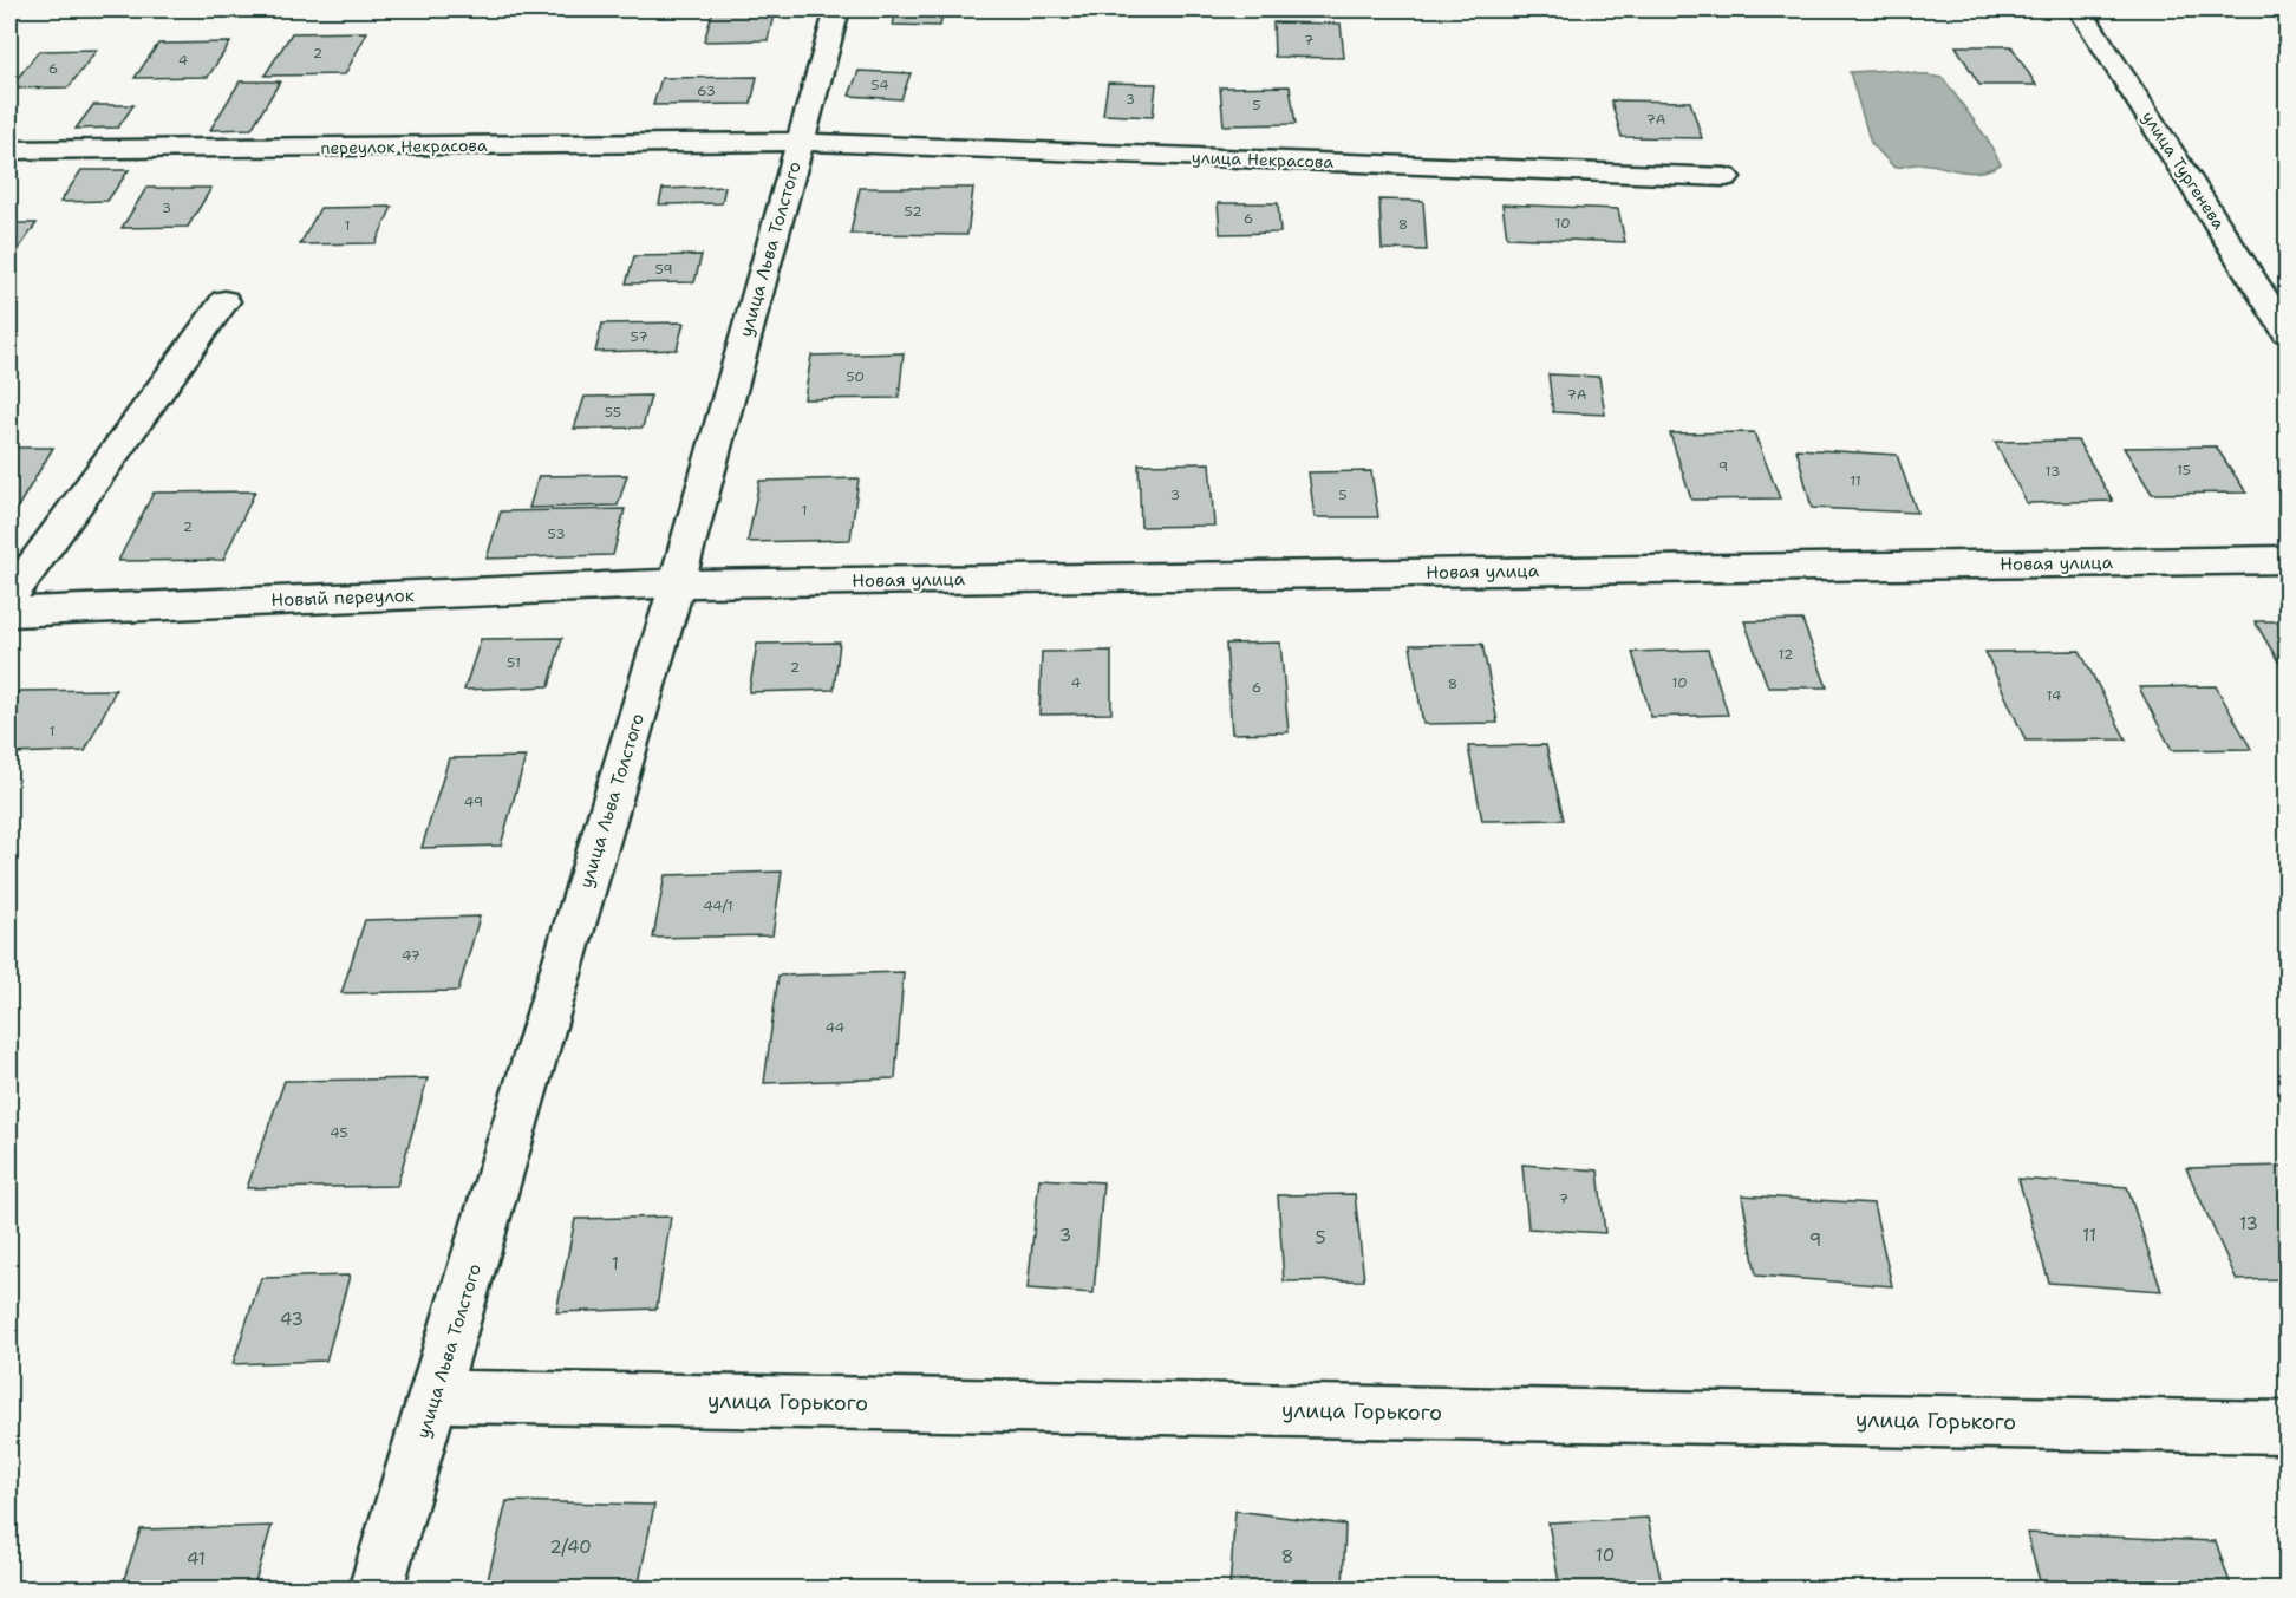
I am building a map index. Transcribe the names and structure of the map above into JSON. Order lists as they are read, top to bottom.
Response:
{
  "streets": {
    "street": [
      "переулок Некрасова",
      "улица Некрасова",
      "улица Тургенева",
      "улица Льва Толстого",
      "Новая улица",
      "Новый переулок",
      "улица Горького"
    ]
  },
  "crossings": [
    ["переулок Некрасова", "улица Некрасова"],
    ["переулок Некрасова", "улица Льва Толстого"],
    ["улица Некрасова", "улица Льва Толстого"],
    ["улица Льва Толстого", "Новая улица"],
    ["улица Льва Толстого", "Новый переулок"],
    ["улица Льва Толстого", "улица Горького"],
    ["Новая улица", "Новый переулок"]
  ],
  "house_numbers": [
    "7",
    "2",
    "4",
    "6",
    "54",
    "63",
    "3",
    "5",
    "7А",
    "3",
    "52",
    "6",
    "10",
    "8",
    "1",
    "59",
    "57",
    "50",
    "7А",
    "55",
    "9",
    "15",
    "13",
    "11",
    "3",
    "5",
    "1",
    "2",
    "53",
    "12",
    "51",
    "2",
    "4",
    "10",
    "8",
    "6",
    "14",
    "1",
    "49",
    "44/1",
    "47",
    "44",
    "45",
    "7",
    "13",
    "3",
    "11",
    "5",
    "9",
    "1",
    "43",
    "2/40",
    "10",
    "8",
    "41"
  ]
}
